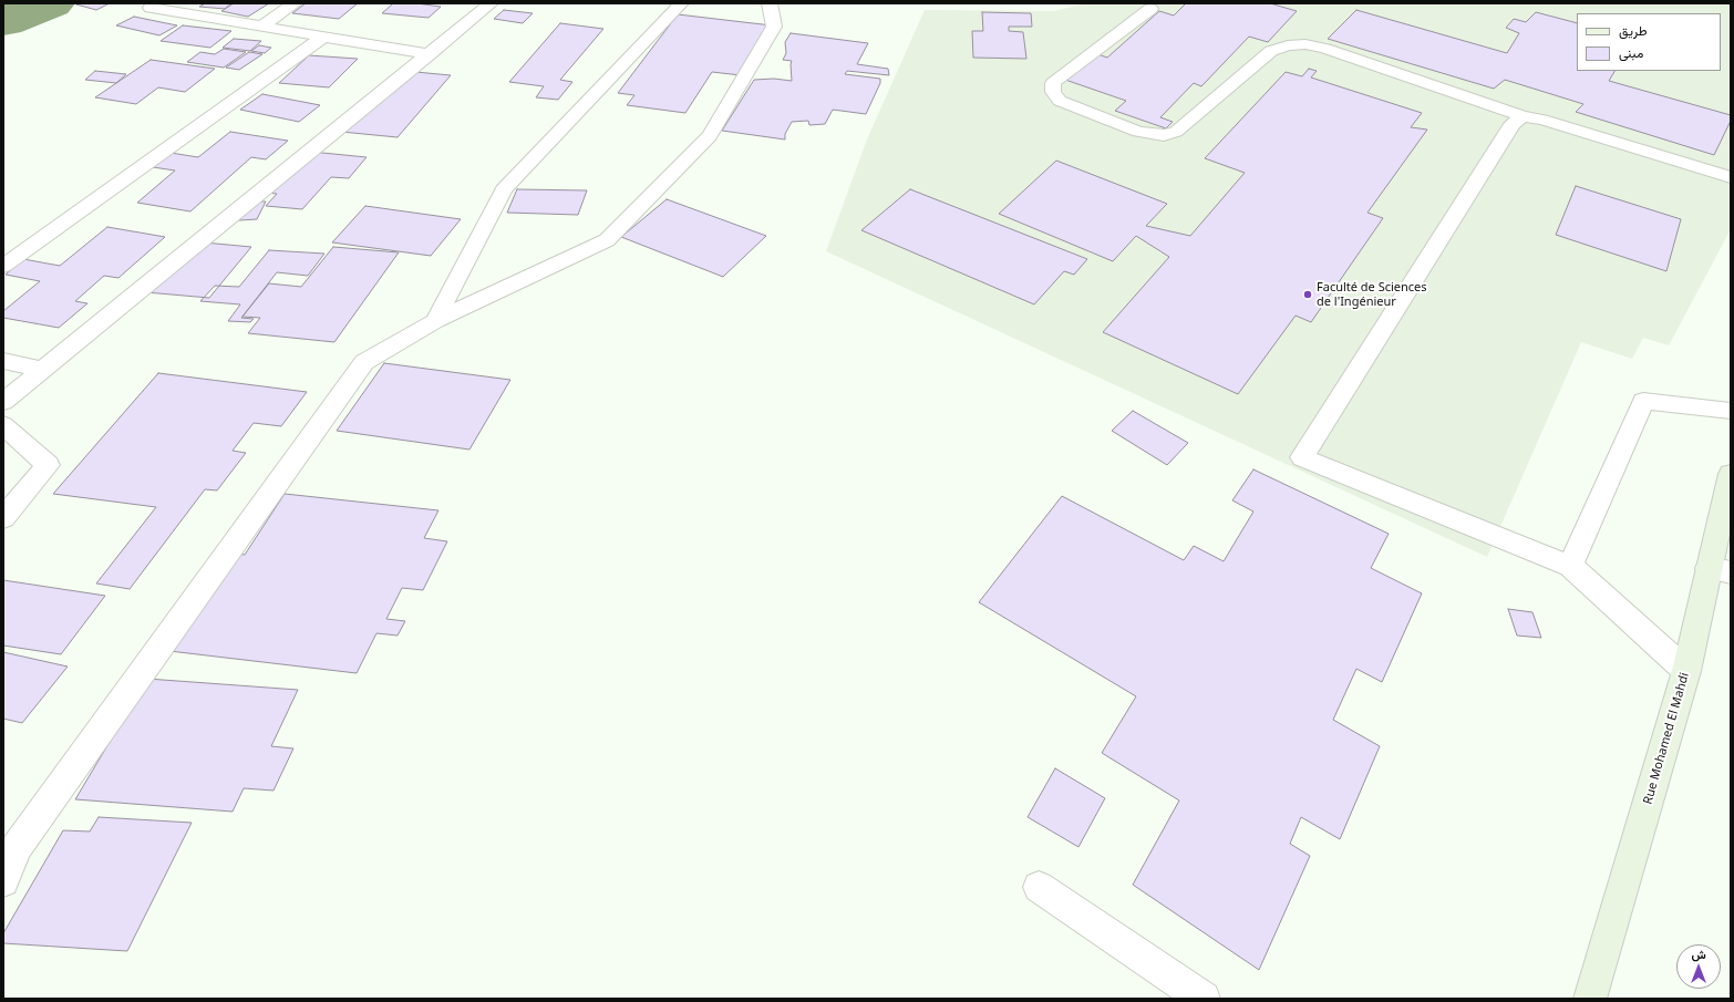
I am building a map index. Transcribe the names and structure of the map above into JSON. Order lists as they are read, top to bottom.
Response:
{
  "streets": {
    "main road": ["Rue Mohamed El Mahdi"]
  },
  "places": ["Faculté de Sciences de l'Ingénieur"],
  "legend": ["طريق", "مبنى"],
  "north": "top"
}
